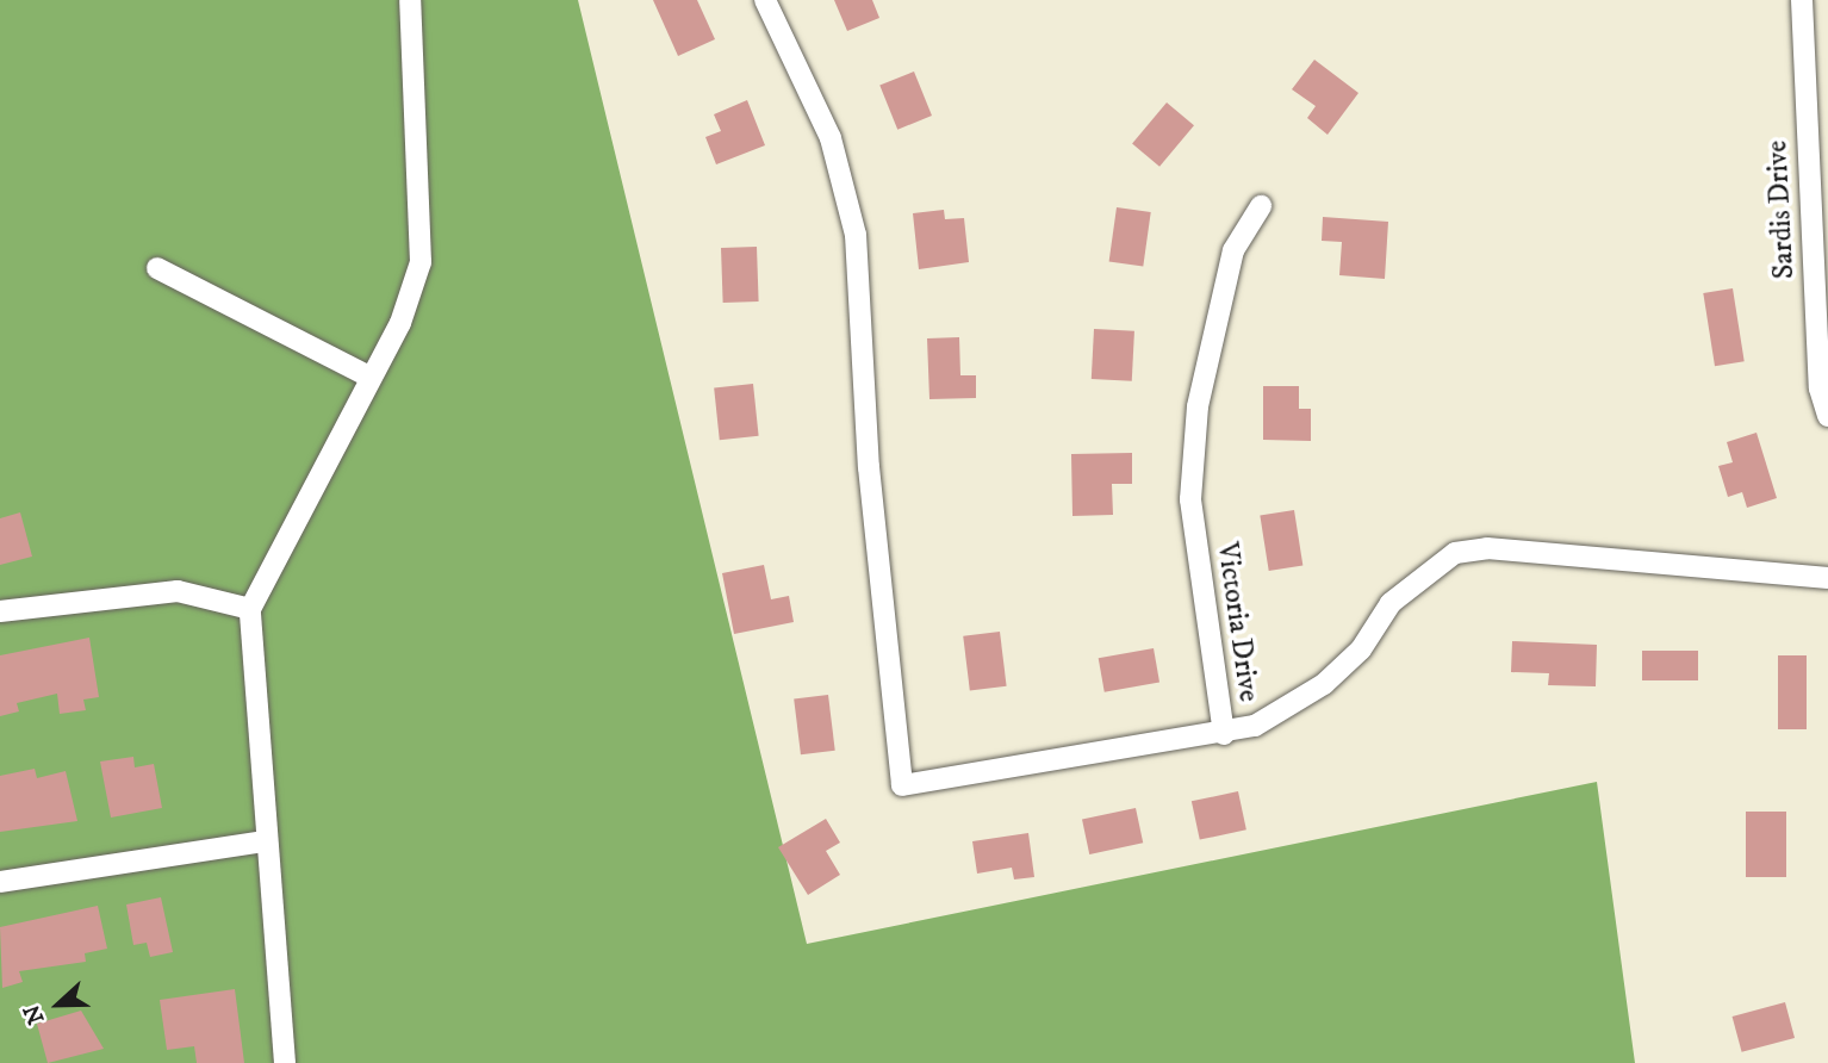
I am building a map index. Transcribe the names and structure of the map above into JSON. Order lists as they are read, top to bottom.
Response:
{
  "streets": {
    "street": ["Sardis Drive", "Victoria Drive"]
  },
  "north": "left"
}
